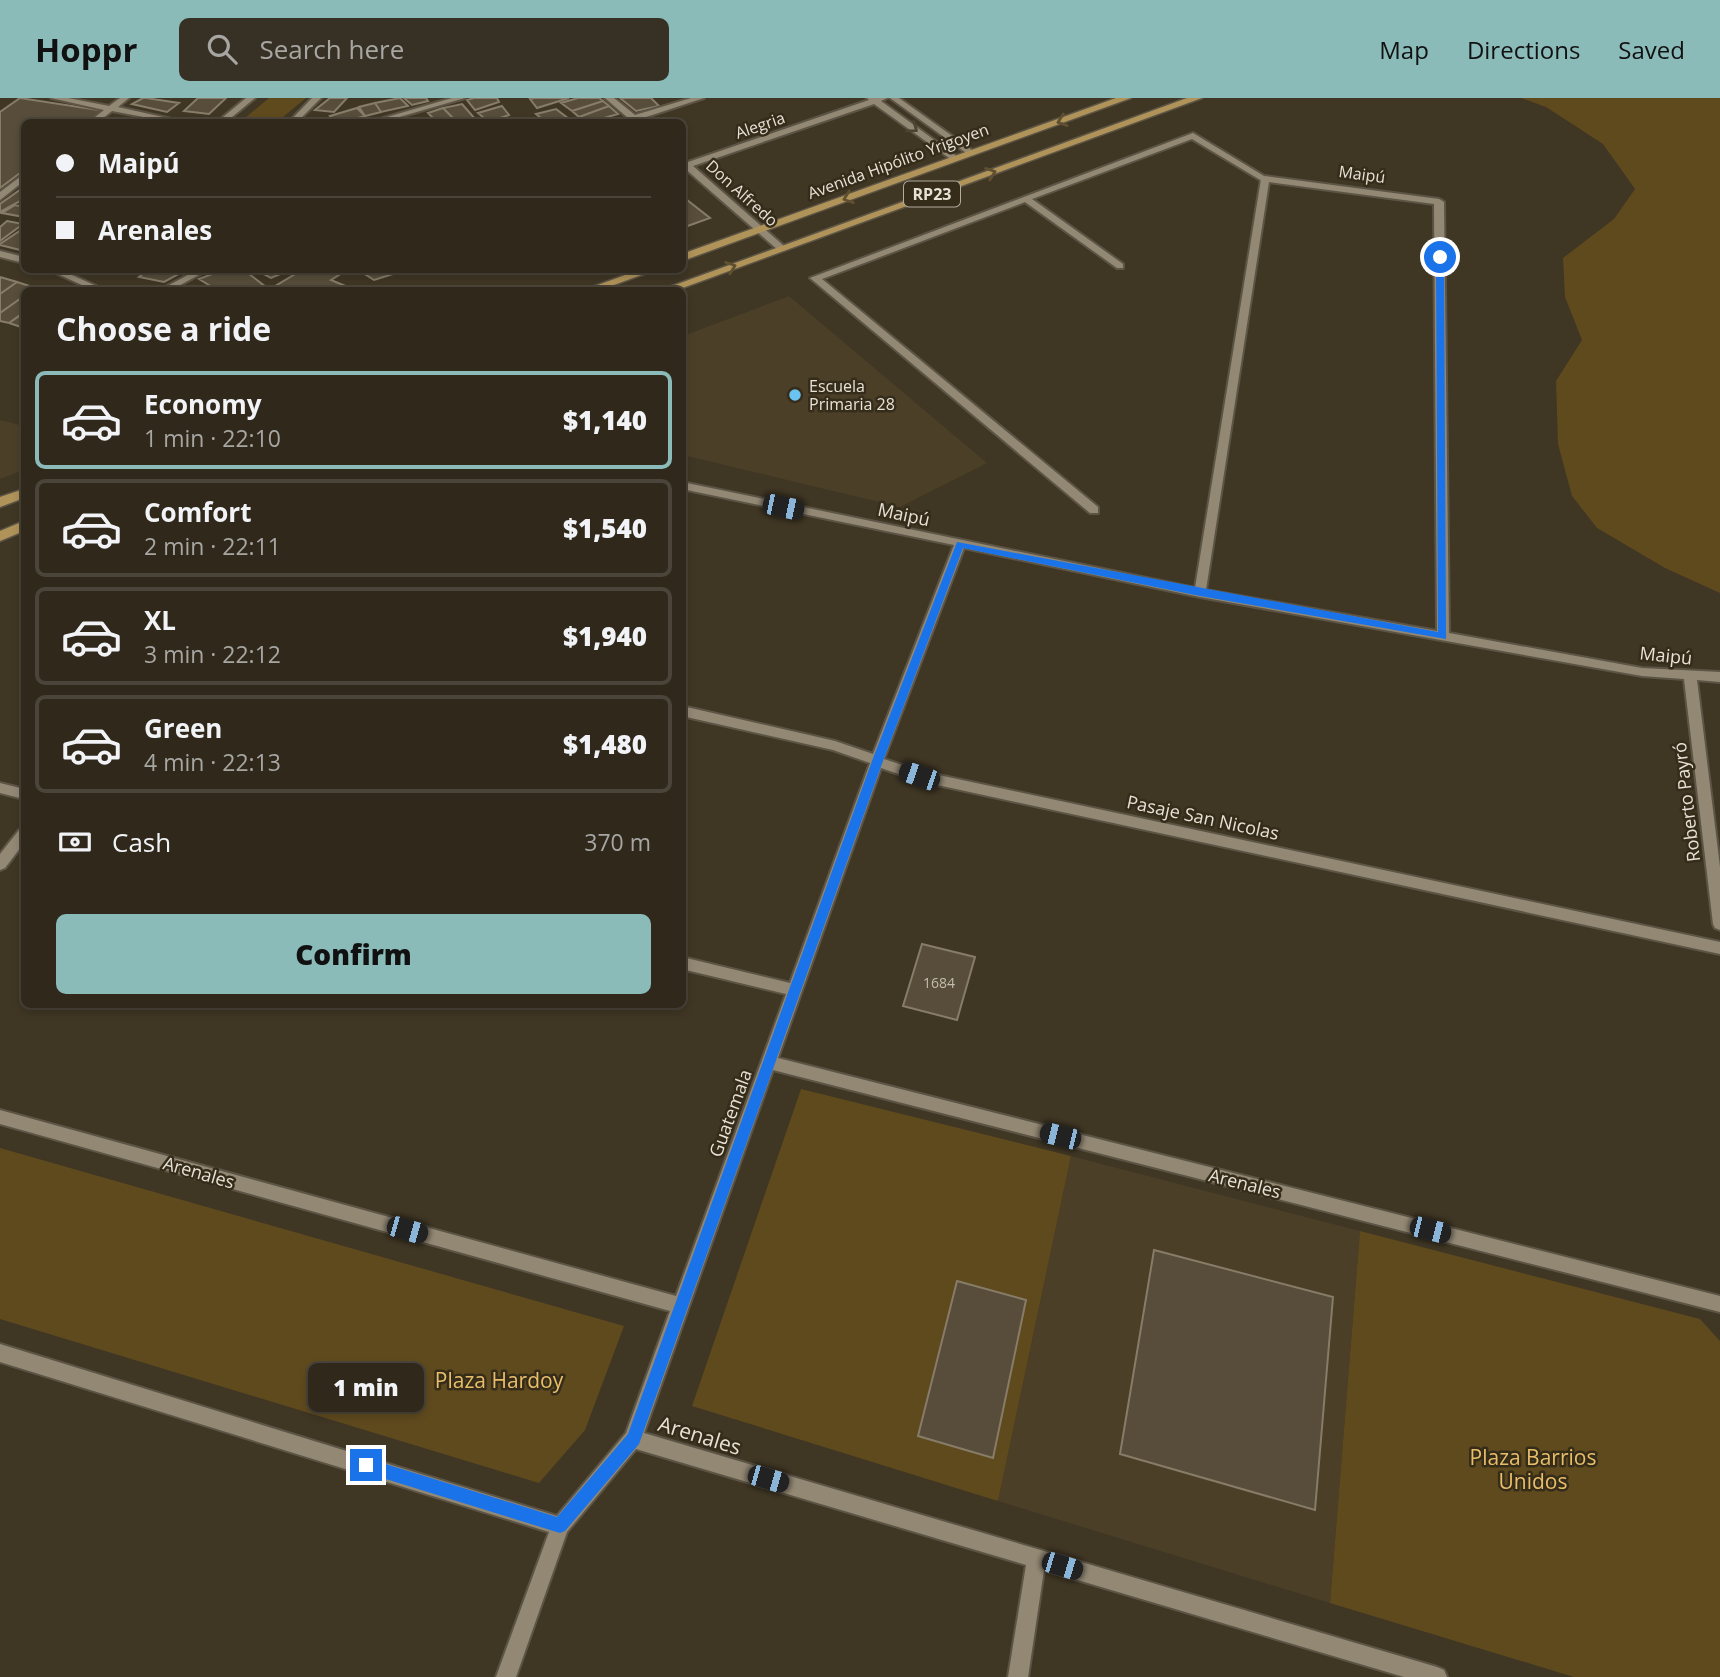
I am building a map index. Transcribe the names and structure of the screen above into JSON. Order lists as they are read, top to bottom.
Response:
{
  "streets": {
    "main road": ["Avenida Hipólito Yrigoyen", "RP23"],
    "street": [
      "Alegria",
      "Maipú",
      "Don Alfredo",
      "Roberto Payró",
      "Pasaje San Nicolas",
      "Guatemala",
      "Arenales"
    ]
  },
  "crossings": [
    ["Avenida Hipólito Yrigoyen", "Don Alfredo"],
    ["Maipú", "Roberto Payró"],
    ["Maipú", "Guatemala"],
    ["Don Alfredo", "RP23"],
    ["Pasaje San Nicolas", "Guatemala"],
    ["Guatemala", "Arenales"]
  ],
  "parks": ["Plaza Hardoy", "Plaza Barrios Unidos"],
  "places": ["Escuela Primaria 28"],
  "house_numbers": ["1684"],
  "page": {
    "header": "Hoppr",
    "search": "Search here",
    "nav": ["Map", "Directions", "Saved"],
    "banner": ["Maipú", "Arenales"],
    "heading": "Choose a ride",
    "list": [
      {
        "name": "Economy",
        "note": "1 min · 22:10",
        "value": "$1,140"
      },
      {
        "name": "Comfort",
        "note": "2 min · 22:11",
        "value": "$1,540"
      },
      {
        "name": "XL",
        "note": "3 min · 22:12",
        "value": "$1,940"
      },
      {
        "name": "Green",
        "note": "4 min · 22:13",
        "value": "$1,480"
      }
    ],
    "pay": ["Cash", "370 m"],
    "buttons": "Confirm",
    "bubble": "1 min"
  }
}
